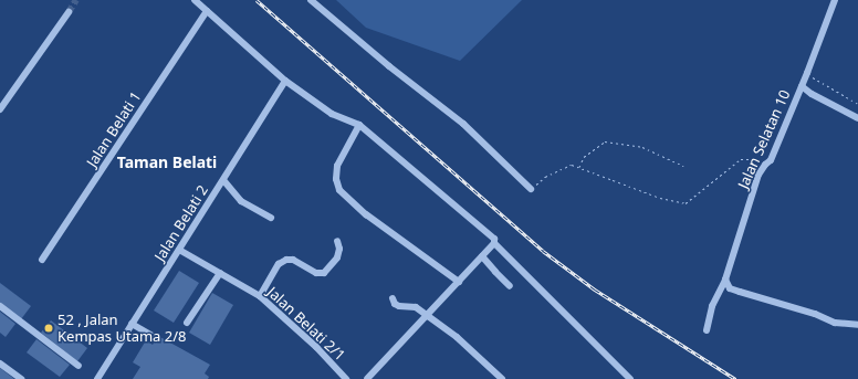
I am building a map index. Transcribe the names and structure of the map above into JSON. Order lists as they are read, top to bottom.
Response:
{
  "streets": {
    "street": [
      "Jalan Belati 1",
      "Jalan Selatan 10",
      "Jalan Belati 2",
      "Jalan Belati 2/1"
    ]
  },
  "crossings": [
    ["Jalan Belati 2", "Jalan Belati 2/1"]
  ],
  "districts": ["Taman Belati"],
  "places": ["52 , Jalan Kempas Utama 2/8"]
}
